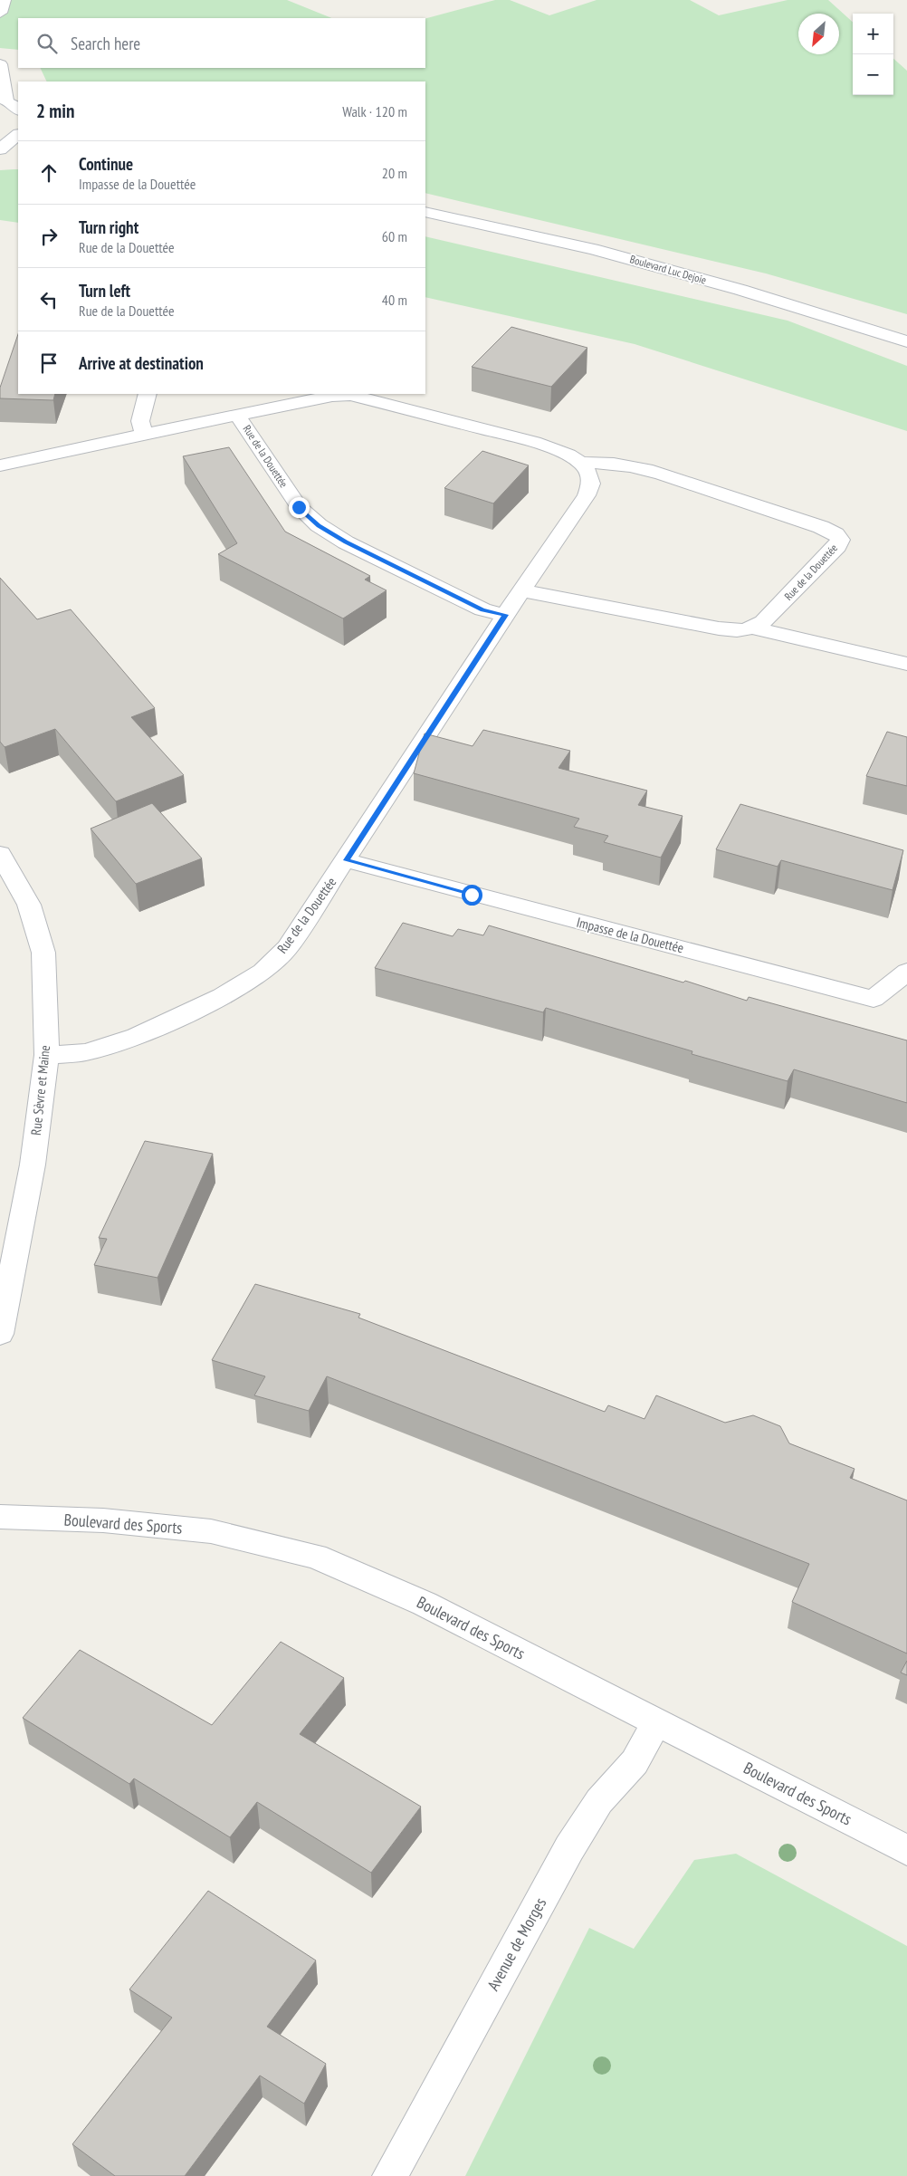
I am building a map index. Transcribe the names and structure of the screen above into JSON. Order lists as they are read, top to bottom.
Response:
{
  "streets": {
    "street": [
      "Boulevard Luc Dejoie",
      "Rue de la Douettée",
      "Impasse de la Douettée",
      "Rue Sèvre et Maine",
      "Boulevard des Sports",
      "Avenue de Morges"
    ]
  },
  "crossings": [
    ["Rue de la Douettée", "Impasse de la Douettée"],
    ["Rue de la Douettée", "Rue Sèvre et Maine"],
    ["Boulevard des Sports", "Avenue de Morges"]
  ],
  "north": "bottom left",
  "page": {
    "map_buttons": ["+", "−"],
    "search": "Search here",
    "heading": ["2 min", "Walk · 120 m"],
    "list": [
      ["Continue", "Impasse de la Douettée", "20 m"],
      ["Turn right", "Rue de la Douettée", "60 m"],
      ["Turn left", "Rue de la Douettée", "40 m"],
      "Arrive at destination"
    ]
  }
}
